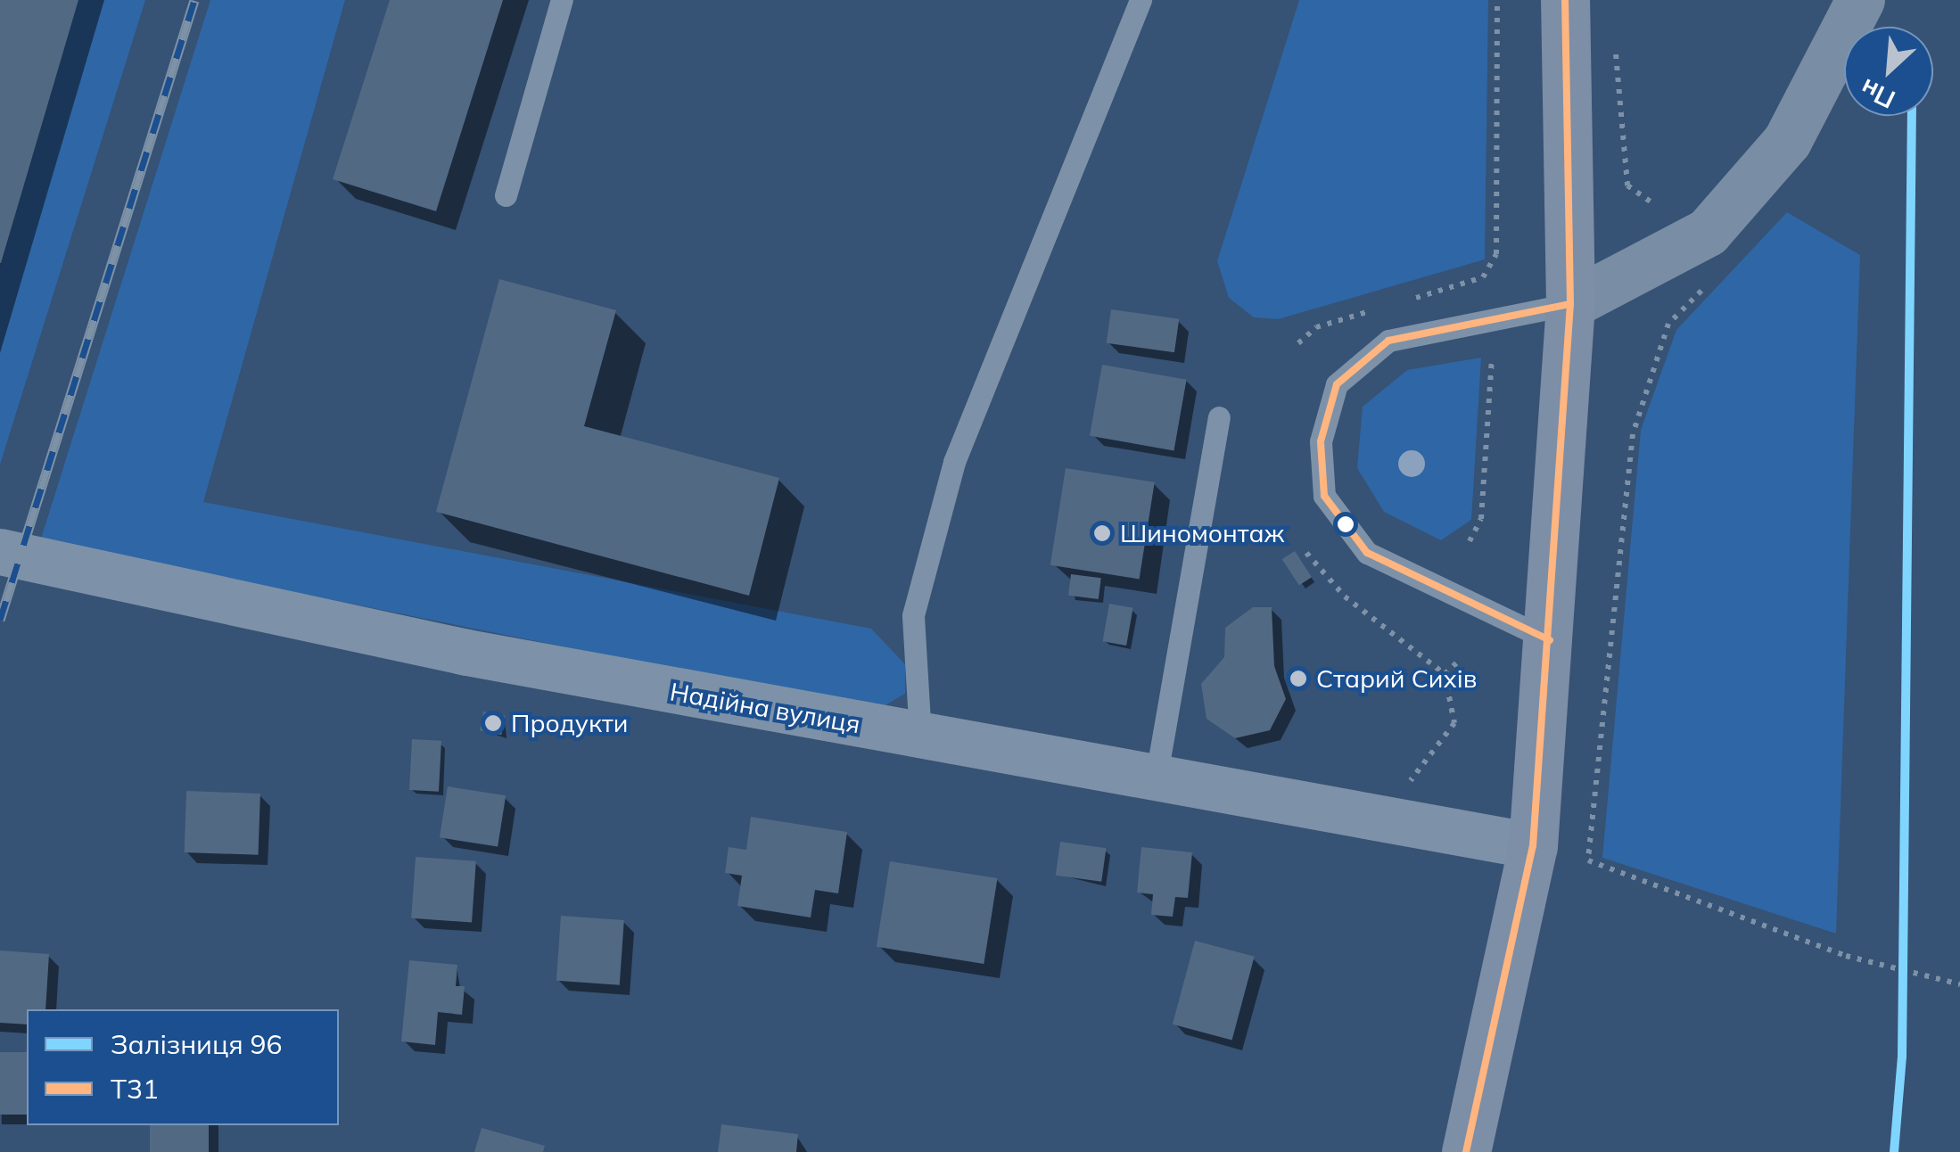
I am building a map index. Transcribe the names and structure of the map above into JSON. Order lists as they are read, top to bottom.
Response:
{
  "streets": {
    "street": ["Надійна вулиця"]
  },
  "places": ["Шиномонтаж", "Старий Сихів", "Продукти"],
  "lines": ["transit line Т31", "rail line 96"],
  "legend": ["Залізниця 96", "Т31"],
  "north": "bottom left"
}
